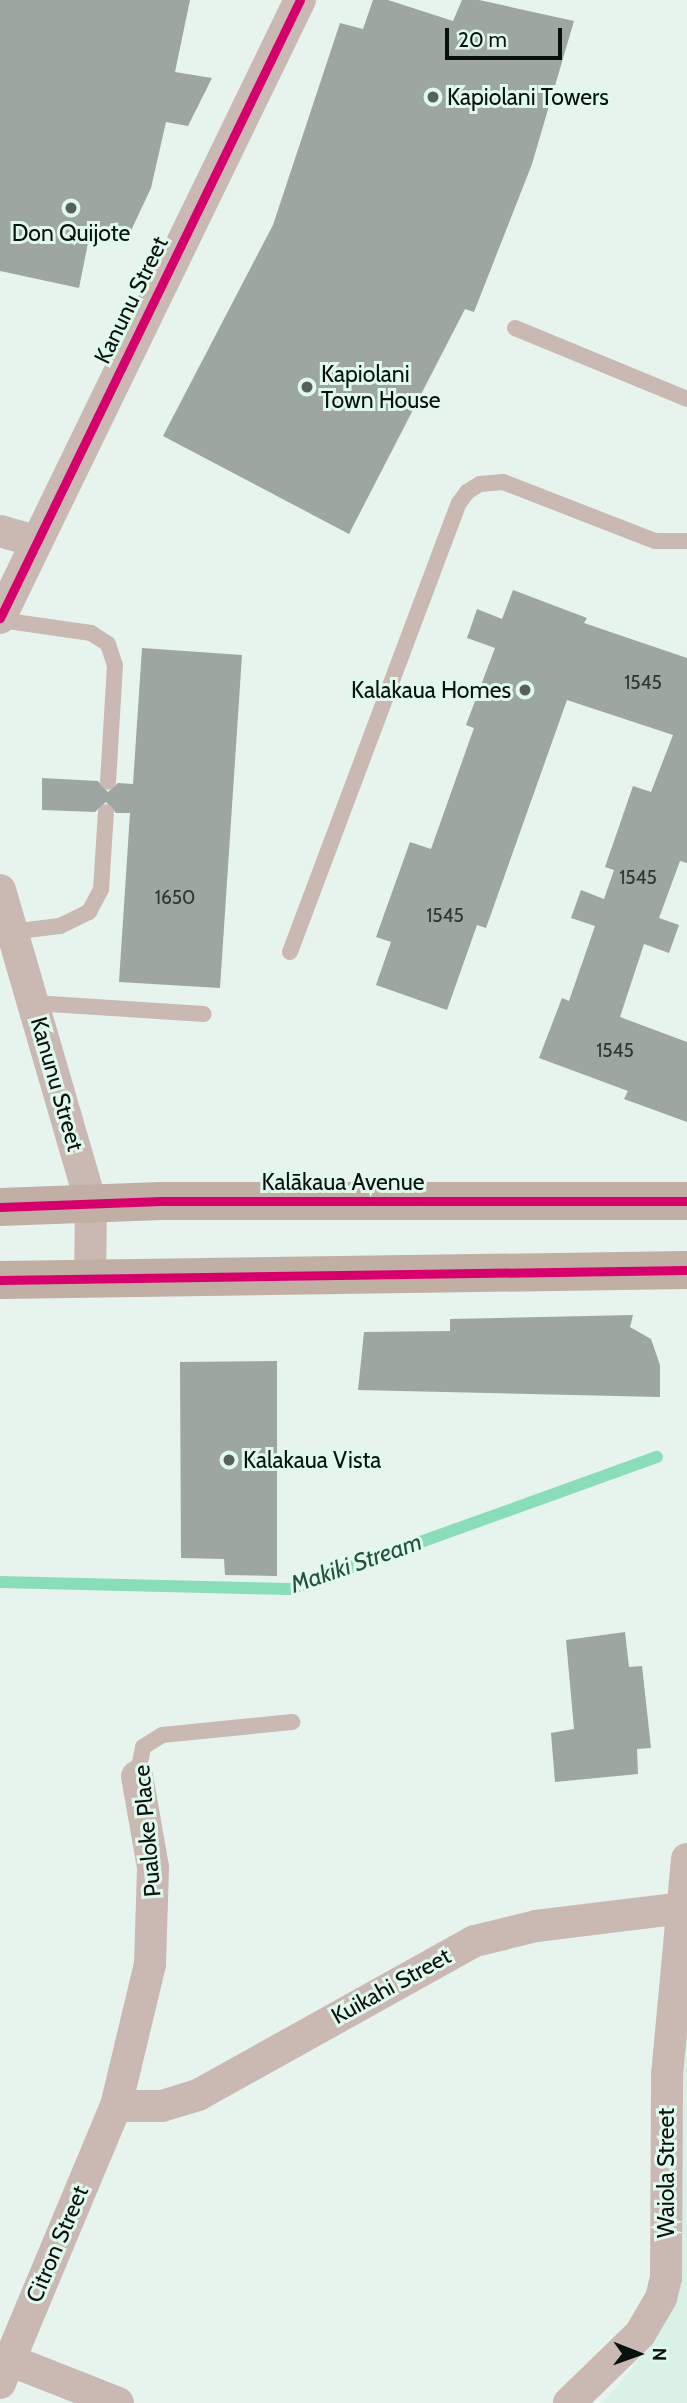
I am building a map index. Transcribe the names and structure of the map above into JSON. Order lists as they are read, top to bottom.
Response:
{
  "streets": {
    "main road": ["Kalākaua Avenue"],
    "street": [
      "Kanunu Street",
      "Pualoke Place",
      "Kuikahi Street",
      "Waiola Street",
      "Citron Street"
    ]
  },
  "crossings": [
    ["Kanunu Street", "Kalākaua Avenue"],
    ["Pualoke Place", "Kuikahi Street"],
    ["Pualoke Place", "Citron Street"],
    ["Kuikahi Street", "Waiola Street"],
    ["Kuikahi Street", "Citron Street"]
  ],
  "water": ["Makiki Stream"],
  "places": [
    "Kapiolani Towers",
    "Don Quijote",
    "Kapiolani Town House",
    "Kalakaua Homes",
    "Kalakaua Vista"
  ],
  "house_numbers": [
    "1545",
    "1545",
    "1650",
    "1545",
    "1545"
  ],
  "scale_bar": "20 m",
  "north": "right"
}
